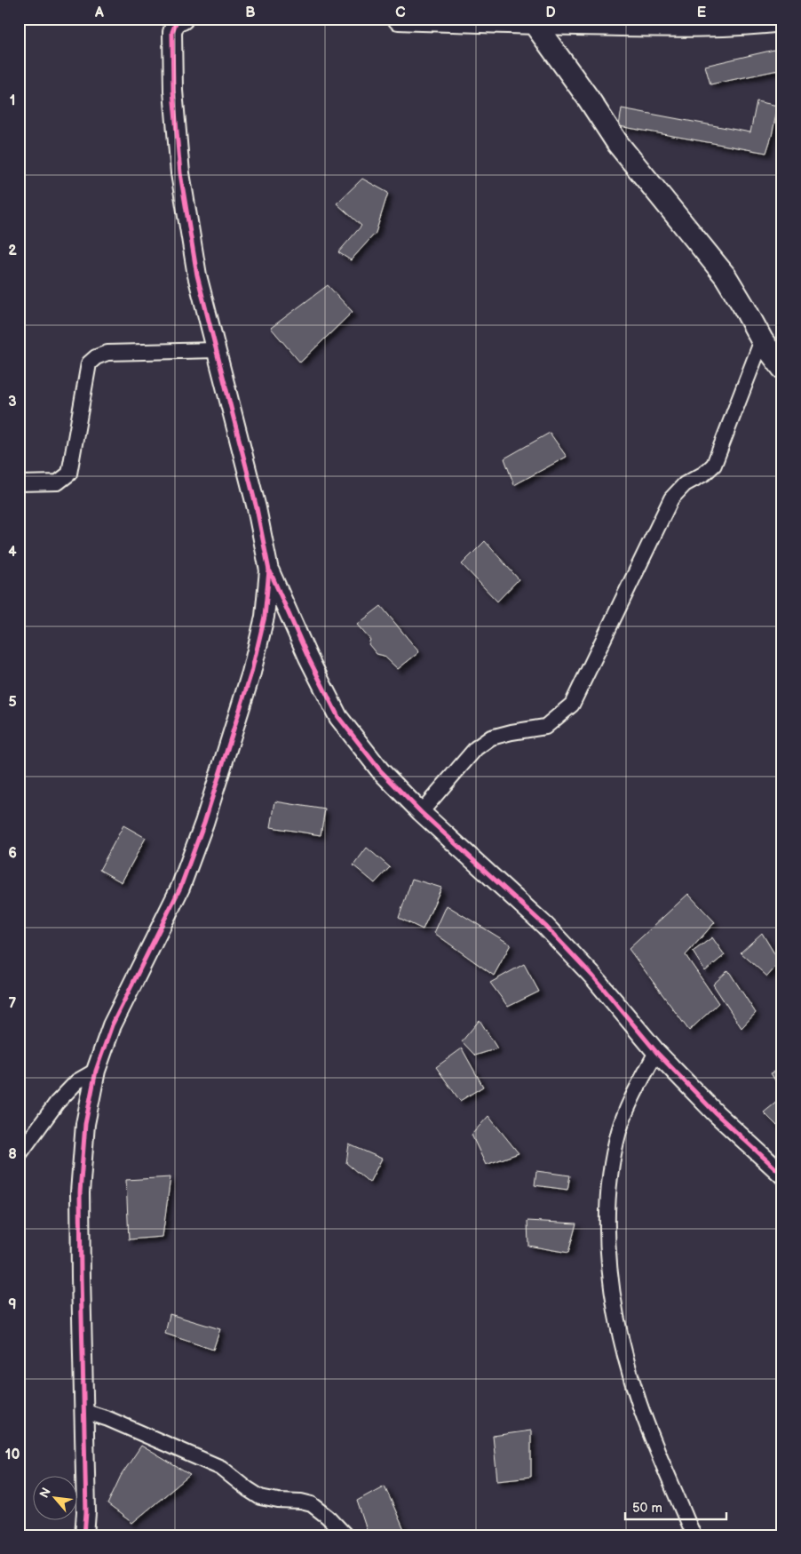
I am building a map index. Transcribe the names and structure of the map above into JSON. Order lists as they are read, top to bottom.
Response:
{
  "scale_bar": "50 m",
  "north": "top left",
  "grid": {
    "columns": [
      "A",
      "B",
      "C",
      "D",
      "E"
    ],
    "rows": [
      "1",
      "2",
      "3",
      "4",
      "5",
      "6",
      "7",
      "8",
      "9",
      "10"
    ]
  }
}
